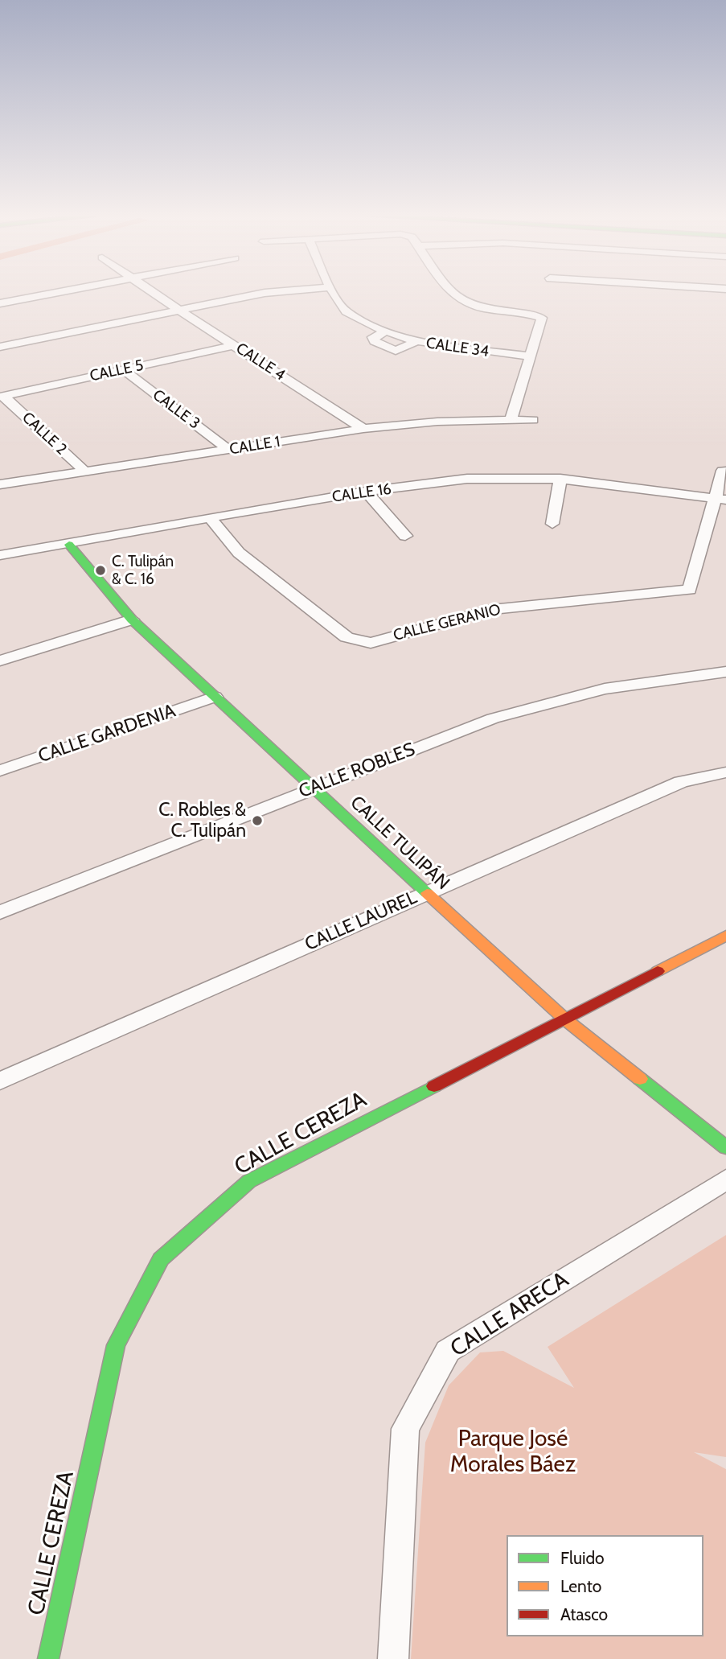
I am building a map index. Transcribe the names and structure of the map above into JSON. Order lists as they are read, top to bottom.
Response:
{
  "streets": {
    "main road": ["CALLE TULIPÁN", "CALLE CEREZA"],
    "street": [
      "CALLE 34",
      "CALLE 4",
      "CALLE 5",
      "CALLE 3",
      "CALLE 2",
      "CALLE 1",
      "CALLE 16",
      "CALLE GERANIO",
      "CALLE GARDENIA",
      "CALLE ROBLES",
      "CALLE LAUREL",
      "CALLE ARECA"
    ]
  },
  "crossings": [
    ["CALLE 4", "CALLE 5"],
    ["CALLE 4", "CALLE 1"],
    ["CALLE 5", "CALLE 3"],
    ["CALLE 5", "CALLE 2"],
    ["CALLE 3", "CALLE 1"],
    ["CALLE 2", "CALLE 1"],
    ["CALLE 16", "CALLE GERANIO"],
    ["CALLE 16", "CALLE TULIPÁN"],
    ["CALLE GARDENIA", "CALLE TULIPÁN"],
    ["CALLE ROBLES", "CALLE TULIPÁN"],
    ["CALLE TULIPÁN", "CALLE LAUREL"],
    ["CALLE TULIPÁN", "CALLE CEREZA"]
  ],
  "parks": ["Parque José Morales Báez"],
  "places": ["C. Tulipán & C. 16", "C. Robles & C. Tulipán"],
  "legend": ["Fluido", "Lento", "Atasco"]
}
